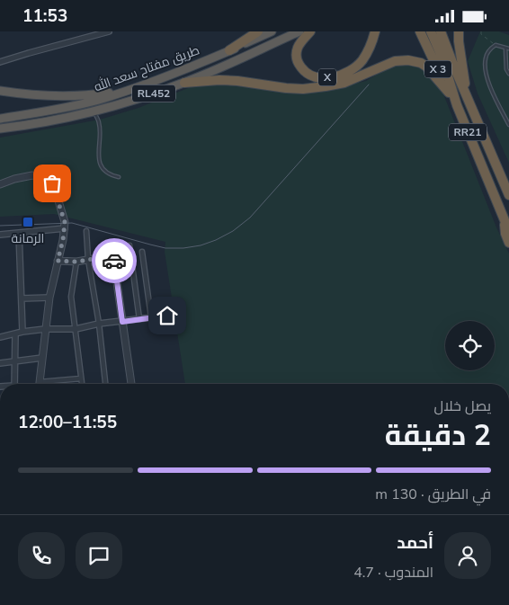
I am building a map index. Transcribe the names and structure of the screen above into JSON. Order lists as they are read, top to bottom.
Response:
{
  "streets": {
    "highway": [
      "طريق مفتاح سعد الله",
      "X 3",
      "X",
      "RL452",
      "RR21"
    ]
  },
  "crossings": [
    ["X 3", "RR21"]
  ],
  "places": {
    "transit": ["الرمانة"]
  },
  "page": {
    "status": "11:53",
    "heading": ["2 دقيقة", "يصل خلال", "11:55–12:00"],
    "panel": ["أحمد", "المندوب · 4.7"],
    "bar": "في الطريق · 130 m"
  }
}
